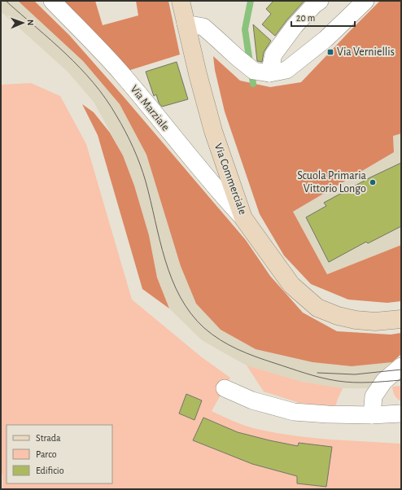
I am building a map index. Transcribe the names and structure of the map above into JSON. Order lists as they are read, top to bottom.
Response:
{
  "streets": {
    "main road": ["Via Commerciale"],
    "street": ["Via Marziale"]
  },
  "crossings": [
    ["Via Marziale", "Via Commerciale"]
  ],
  "places": {
    "transit": ["Via Verniellis"],
    "other": ["Scuola Primaria Vittorio Longo"]
  },
  "legend": ["Strada", "Parco", "Edificio"],
  "scale_bar": "20 m",
  "north": "right"
}
